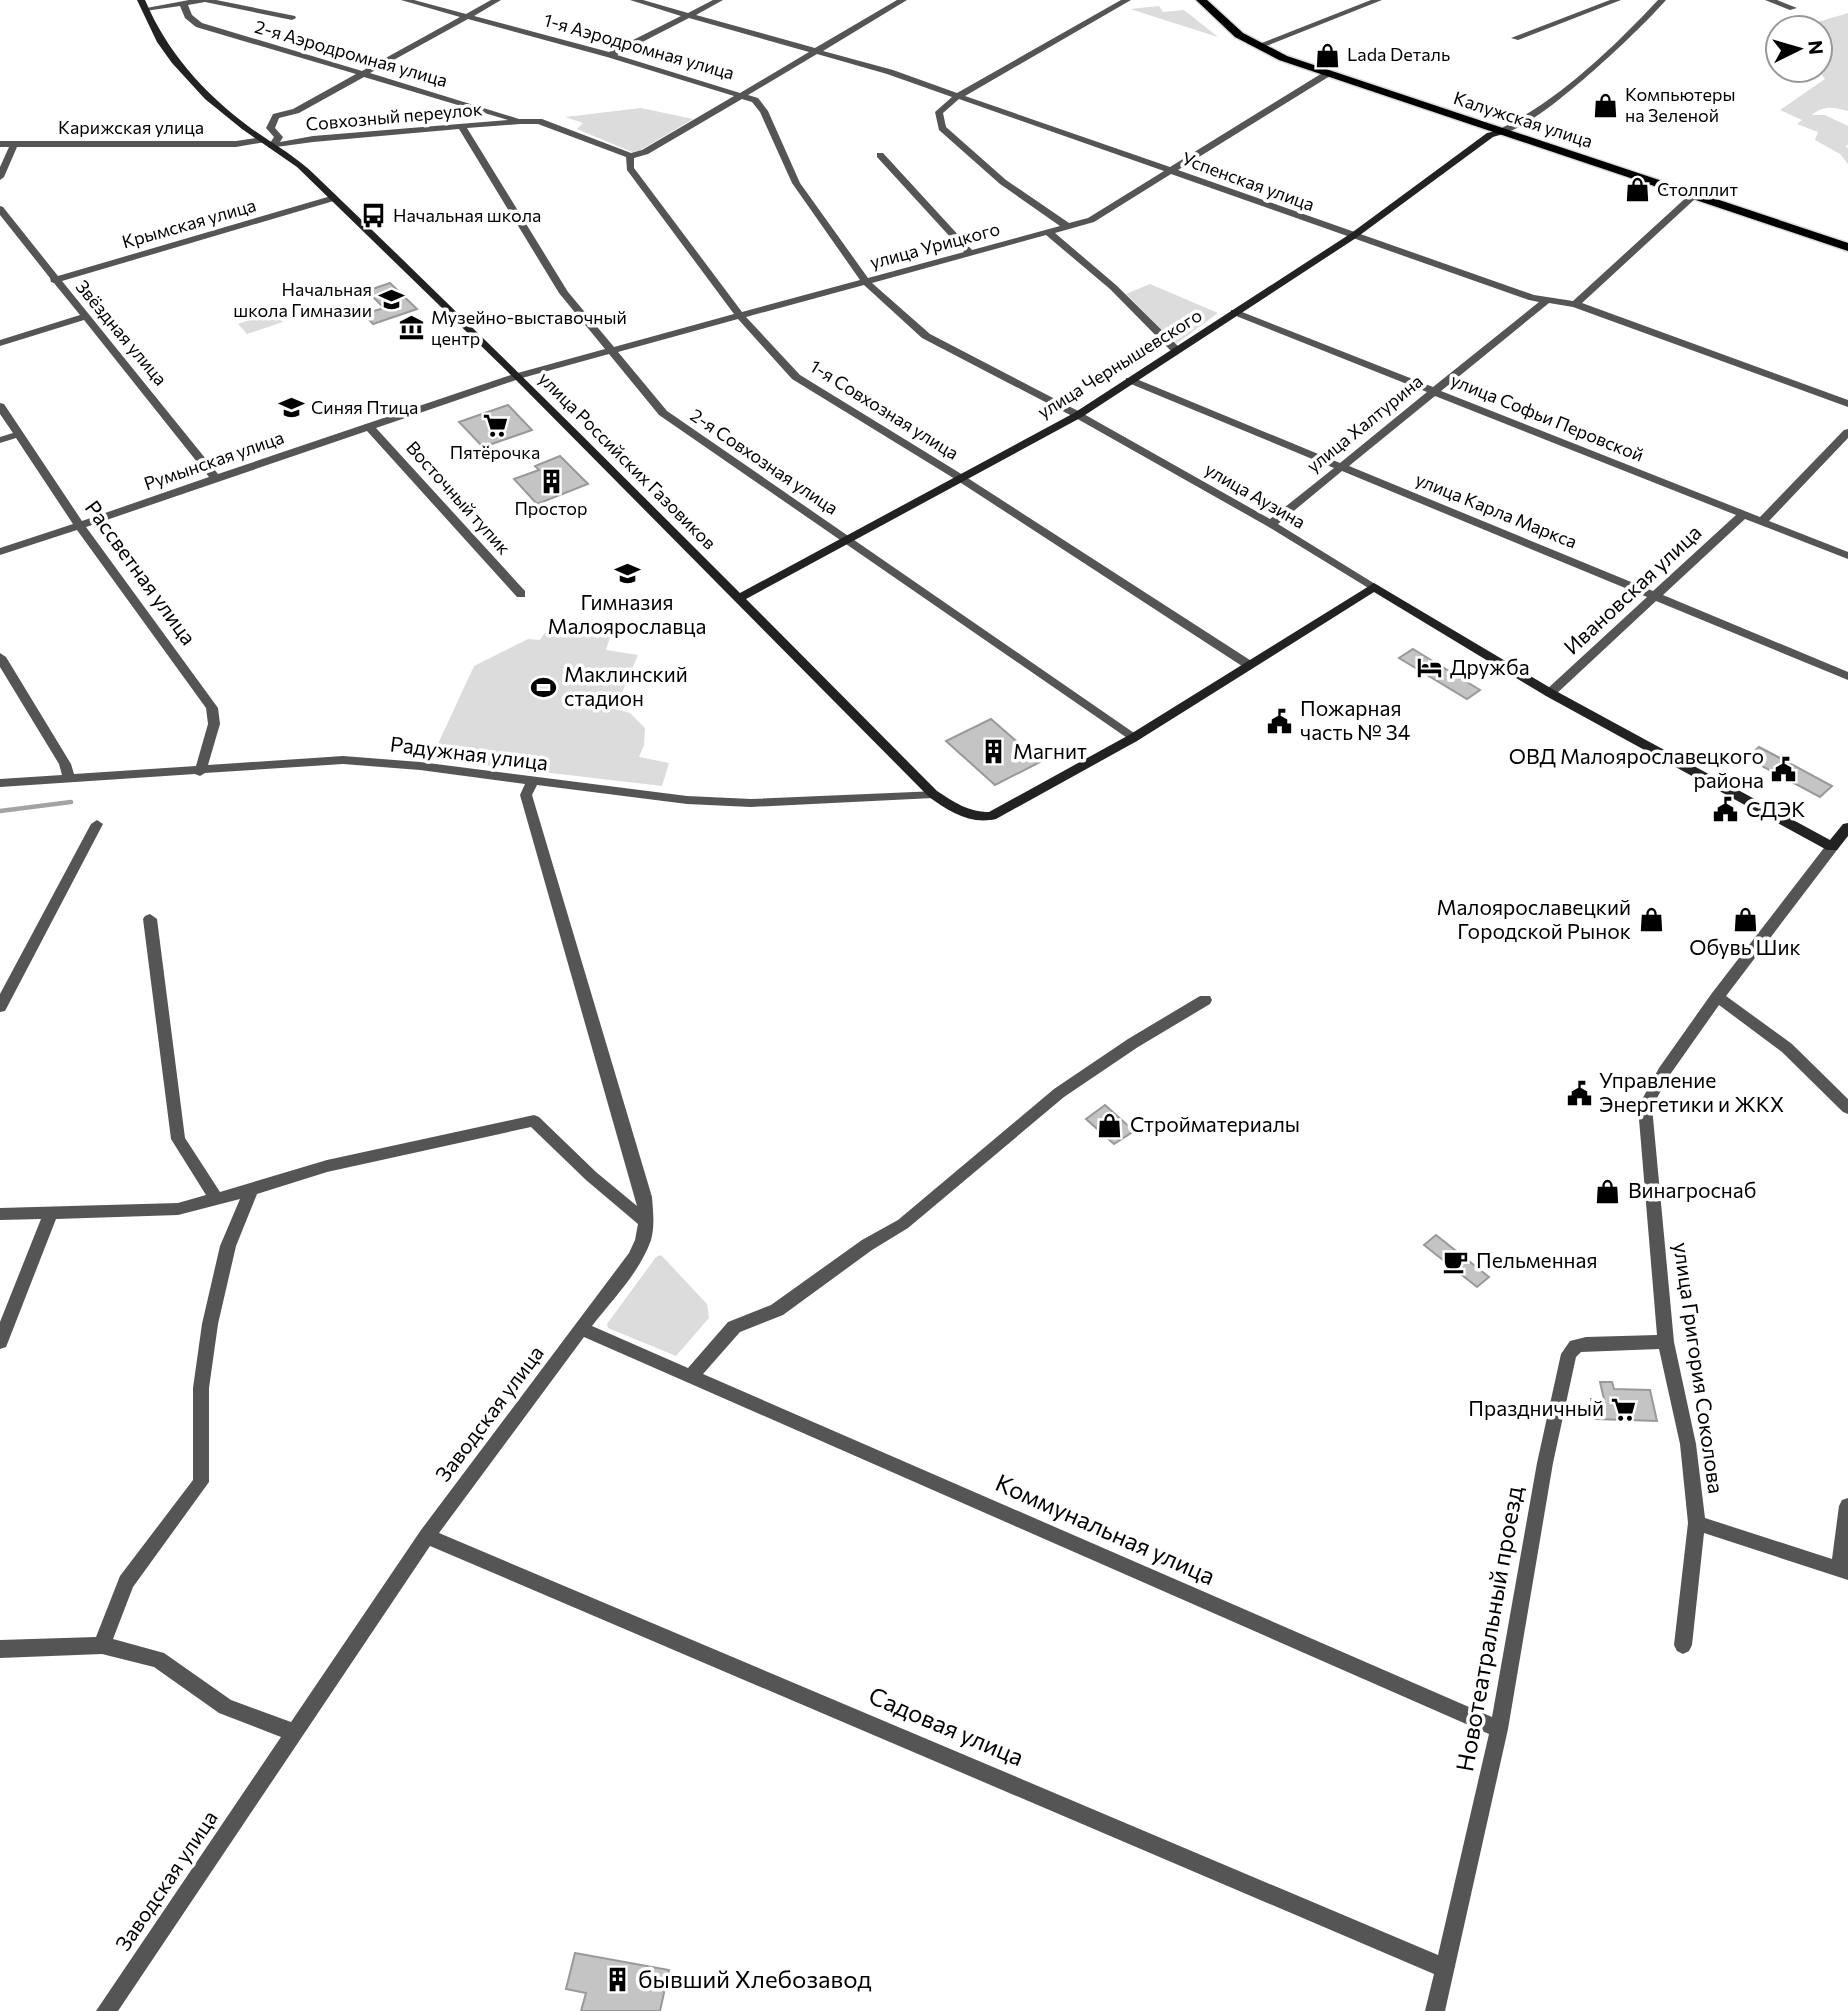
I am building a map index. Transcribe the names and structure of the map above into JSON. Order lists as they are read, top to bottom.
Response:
{
  "streets": {
    "main road": [
      "Калужская улица",
      "улица Чернышевского",
      "улица Российских Газовиков",
      "улица Аузина",
      "улица Григория Соколова"
    ],
    "street": [
      "1-я Аэродромная улица",
      "2-я Аэродромная улица",
      "Совхозный переулок",
      "Карижская улица",
      "Успенская улица",
      "Крымская улица",
      "улица Урицкого",
      "Звёздная улица",
      "1-я Совхозная улица",
      "улица Софьи Перовской",
      "улица Халтурина",
      "Румынская улица",
      "2-я Совхозная улица",
      "Восточный тупик",
      "улица Карла Маркса",
      "Рассветная улица",
      "Ивановская улица",
      "Радужная улица",
      "Заводская улица",
      "Коммунальная улица",
      "Новотеатральный проезд",
      "Садовая улица"
    ]
  },
  "crossings": [
    ["1-я Аэродромная улица", "улица Аузина"],
    ["2-я Аэродромная улица", "Совхозный переулок"],
    ["Совхозный переулок", "улица Российских Газовиков"],
    ["Совхозный переулок", "2-я Совхозная улица"],
    ["Калужская улица", "улица Урицкого"],
    ["Калужская улица", "улица Чернышевского"],
    ["Карижская улица", "улица Российских Газовиков"],
    ["Успенская улица", "улица Урицкого"],
    ["Успенская улица", "улица Чернышевского"],
    ["Успенская улица", "улица Халтурина"],
    ["Крымская улица", "Звёздная улица"],
    ["Крымская улица", "улица Российских Газовиков"],
    ["улица Урицкого", "1-я Совхозная улица"],
    ["улица Урицкого", "Румынская улица"],
    ["улица Урицкого", "улица Российских Газовиков"],
    ["улица Урицкого", "2-я Совхозная улица"],
    ["улица Урицкого", "улица Аузина"],
    ["Звёздная улица", "Румынская улица"],
    ["улица Чернышевского", "1-я Совхозная улица"],
    ["улица Чернышевского", "улица Софьи Перовской"],
    ["улица Чернышевского", "улица Российских Газовиков"],
    ["улица Чернышевского", "2-я Совхозная улица"],
    ["улица Чернышевского", "улица Аузина"],
    ["улица Чернышевского", "улица Карла Маркса"],
    ["улица Софьи Перовской", "улица Халтурина"],
    ["улица Софьи Перовской", "Ивановская улица"],
    ["улица Халтурина", "улица Аузина"],
    ["улица Халтурина", "улица Карла Маркса"],
    ["Румынская улица", "улица Российских Газовиков"],
    ["Румынская улица", "Восточный тупик"],
    ["Румынская улица", "Рассветная улица"],
    ["улица Российских Газовиков", "2-я Совхозная улица"],
    ["улица Российских Газовиков", "Радужная улица"],
    ["улица Аузина", "Ивановская улица"],
    ["улица Аузина", "улица Григория Соколова"],
    ["улица Карла Маркса", "Ивановская улица"],
    ["Рассветная улица", "Радужная улица"],
    ["Радужная улица", "Заводская улица"],
    ["улица Григория Соколова", "Новотеатральный проезд"],
    ["Заводская улица", "Коммунальная улица"],
    ["Заводская улица", "Садовая улица"],
    ["Коммунальная улица", "Новотеатральный проезд"],
    ["Новотеатральный проезд", "Садовая улица"]
  ],
  "places": {
    "shop": [
      "Lada Dеталь",
      "Компьютеры на Зеленой",
      "Столплит",
      "Обувь Шик",
      "Малоярославецкий Городской Рынок",
      "Стройматериалы",
      "Винагроснаб"
    ],
    "bus stop": ["Начальная школа"],
    "school or university": ["Начальная школа Гимназии", "Синяя Птица", "Гимназия Малоярославца"],
    "museum": ["Музейно-выставочный центр"],
    "supermarket": ["Пятёрочка", "Праздничный"],
    "building": ["Простор", "Магнит", "бывший Хлебозавод"],
    "hotel": ["Дружба"],
    "sports": ["Маклинский стадион"],
    "public building": [
      "Пожарная часть № 34",
      "ОВД Малоярославецкого района",
      "СДЭК",
      "Управление Энергетики и ЖКХ"
    ],
    "cafe": ["Пельменная"]
  },
  "north": "right"
}
